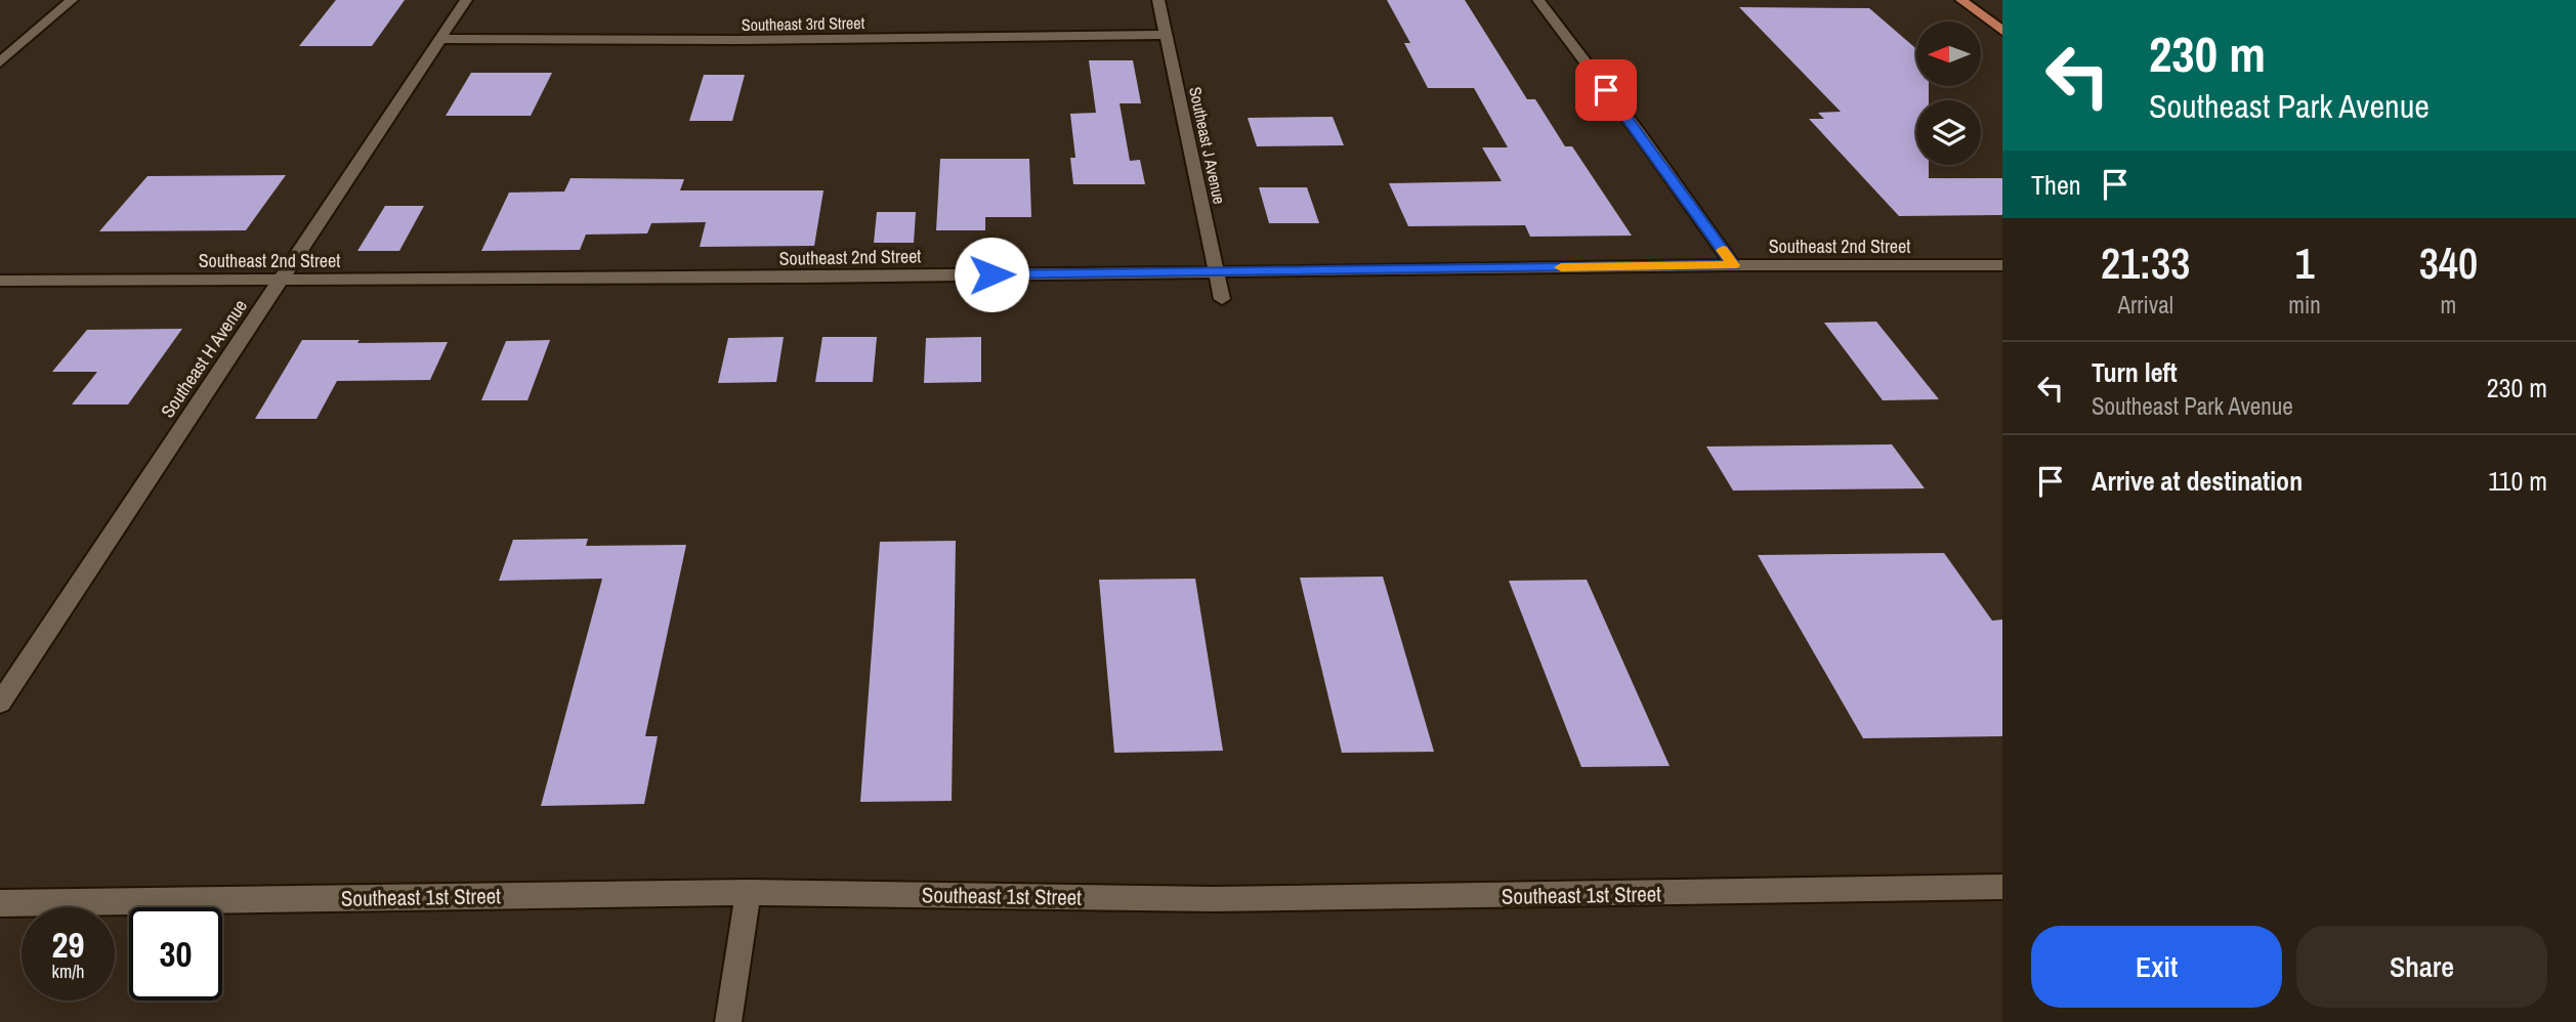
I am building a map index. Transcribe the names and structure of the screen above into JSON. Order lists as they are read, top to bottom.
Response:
{
  "streets": {
    "street": [
      "Southeast 3rd Street",
      "Southeast J Avenue",
      "Southeast 2nd Street",
      "Southeast H Avenue",
      "Southeast 1st Street"
    ]
  },
  "crossings": [
    ["Southeast 3rd Street", "Southeast J Avenue"],
    ["Southeast 3rd Street", "Southeast H Avenue"],
    ["Southeast J Avenue", "Southeast 2nd Street"],
    ["Southeast 2nd Street", "Southeast H Avenue"]
  ],
  "north": "left",
  "page": {
    "turn": ["230 m", "Southeast Park Avenue"],
    "then": "Then",
    "eta": [
      "21:33",
      "Arrival",
      "1",
      "min",
      "340",
      "m"
    ],
    "list": [
      {
        "name": "Turn left",
        "note": "Southeast Park Avenue",
        "value": "230 m"
      },
      {
        "name": "Arrive at destination",
        "value": "110 m"
      }
    ],
    "speed": "29 km/h",
    "limit": "30",
    "buttons": ["Exit", "Share"]
  }
}
